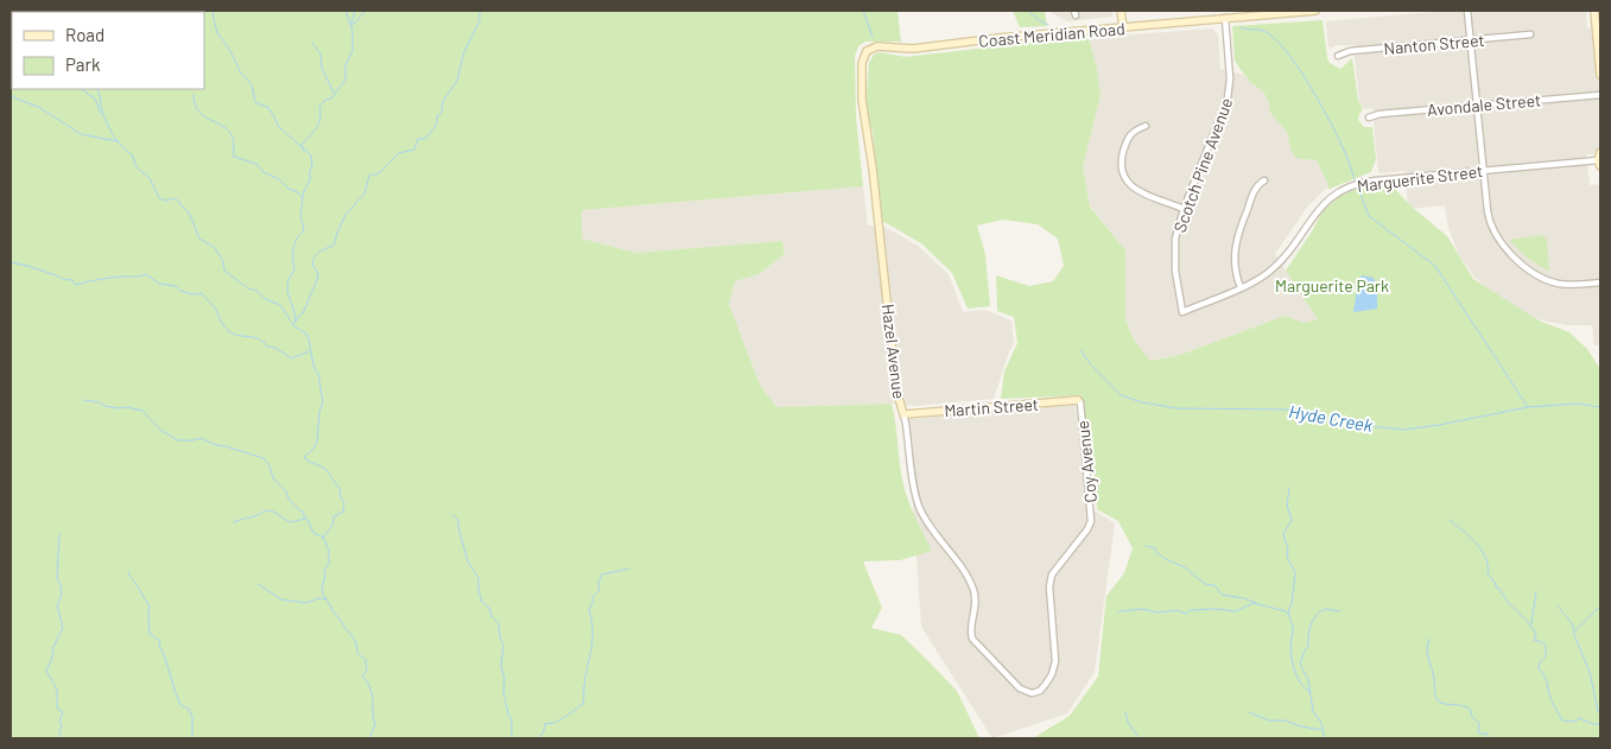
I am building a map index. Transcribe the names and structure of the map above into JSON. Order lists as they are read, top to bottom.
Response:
{
  "streets": {
    "street": [
      "Coast Meridian Road",
      "Nanton Street",
      "Avondale Street",
      "Scotch Pine Avenue",
      "Marguerite Street",
      "Hazel Avenue",
      "Martin Street",
      "Coy Avenue"
    ]
  },
  "crossings": [
    ["Coast Meridian Road", "Scotch Pine Avenue"],
    ["Coast Meridian Road", "Hazel Avenue"],
    ["Scotch Pine Avenue", "Marguerite Street"],
    ["Hazel Avenue", "Martin Street"],
    ["Hazel Avenue", "Coy Avenue"],
    ["Martin Street", "Coy Avenue"]
  ],
  "water": ["Hyde Creek"],
  "parks": ["Marguerite Park"],
  "legend": ["Road", "Park"]
}
